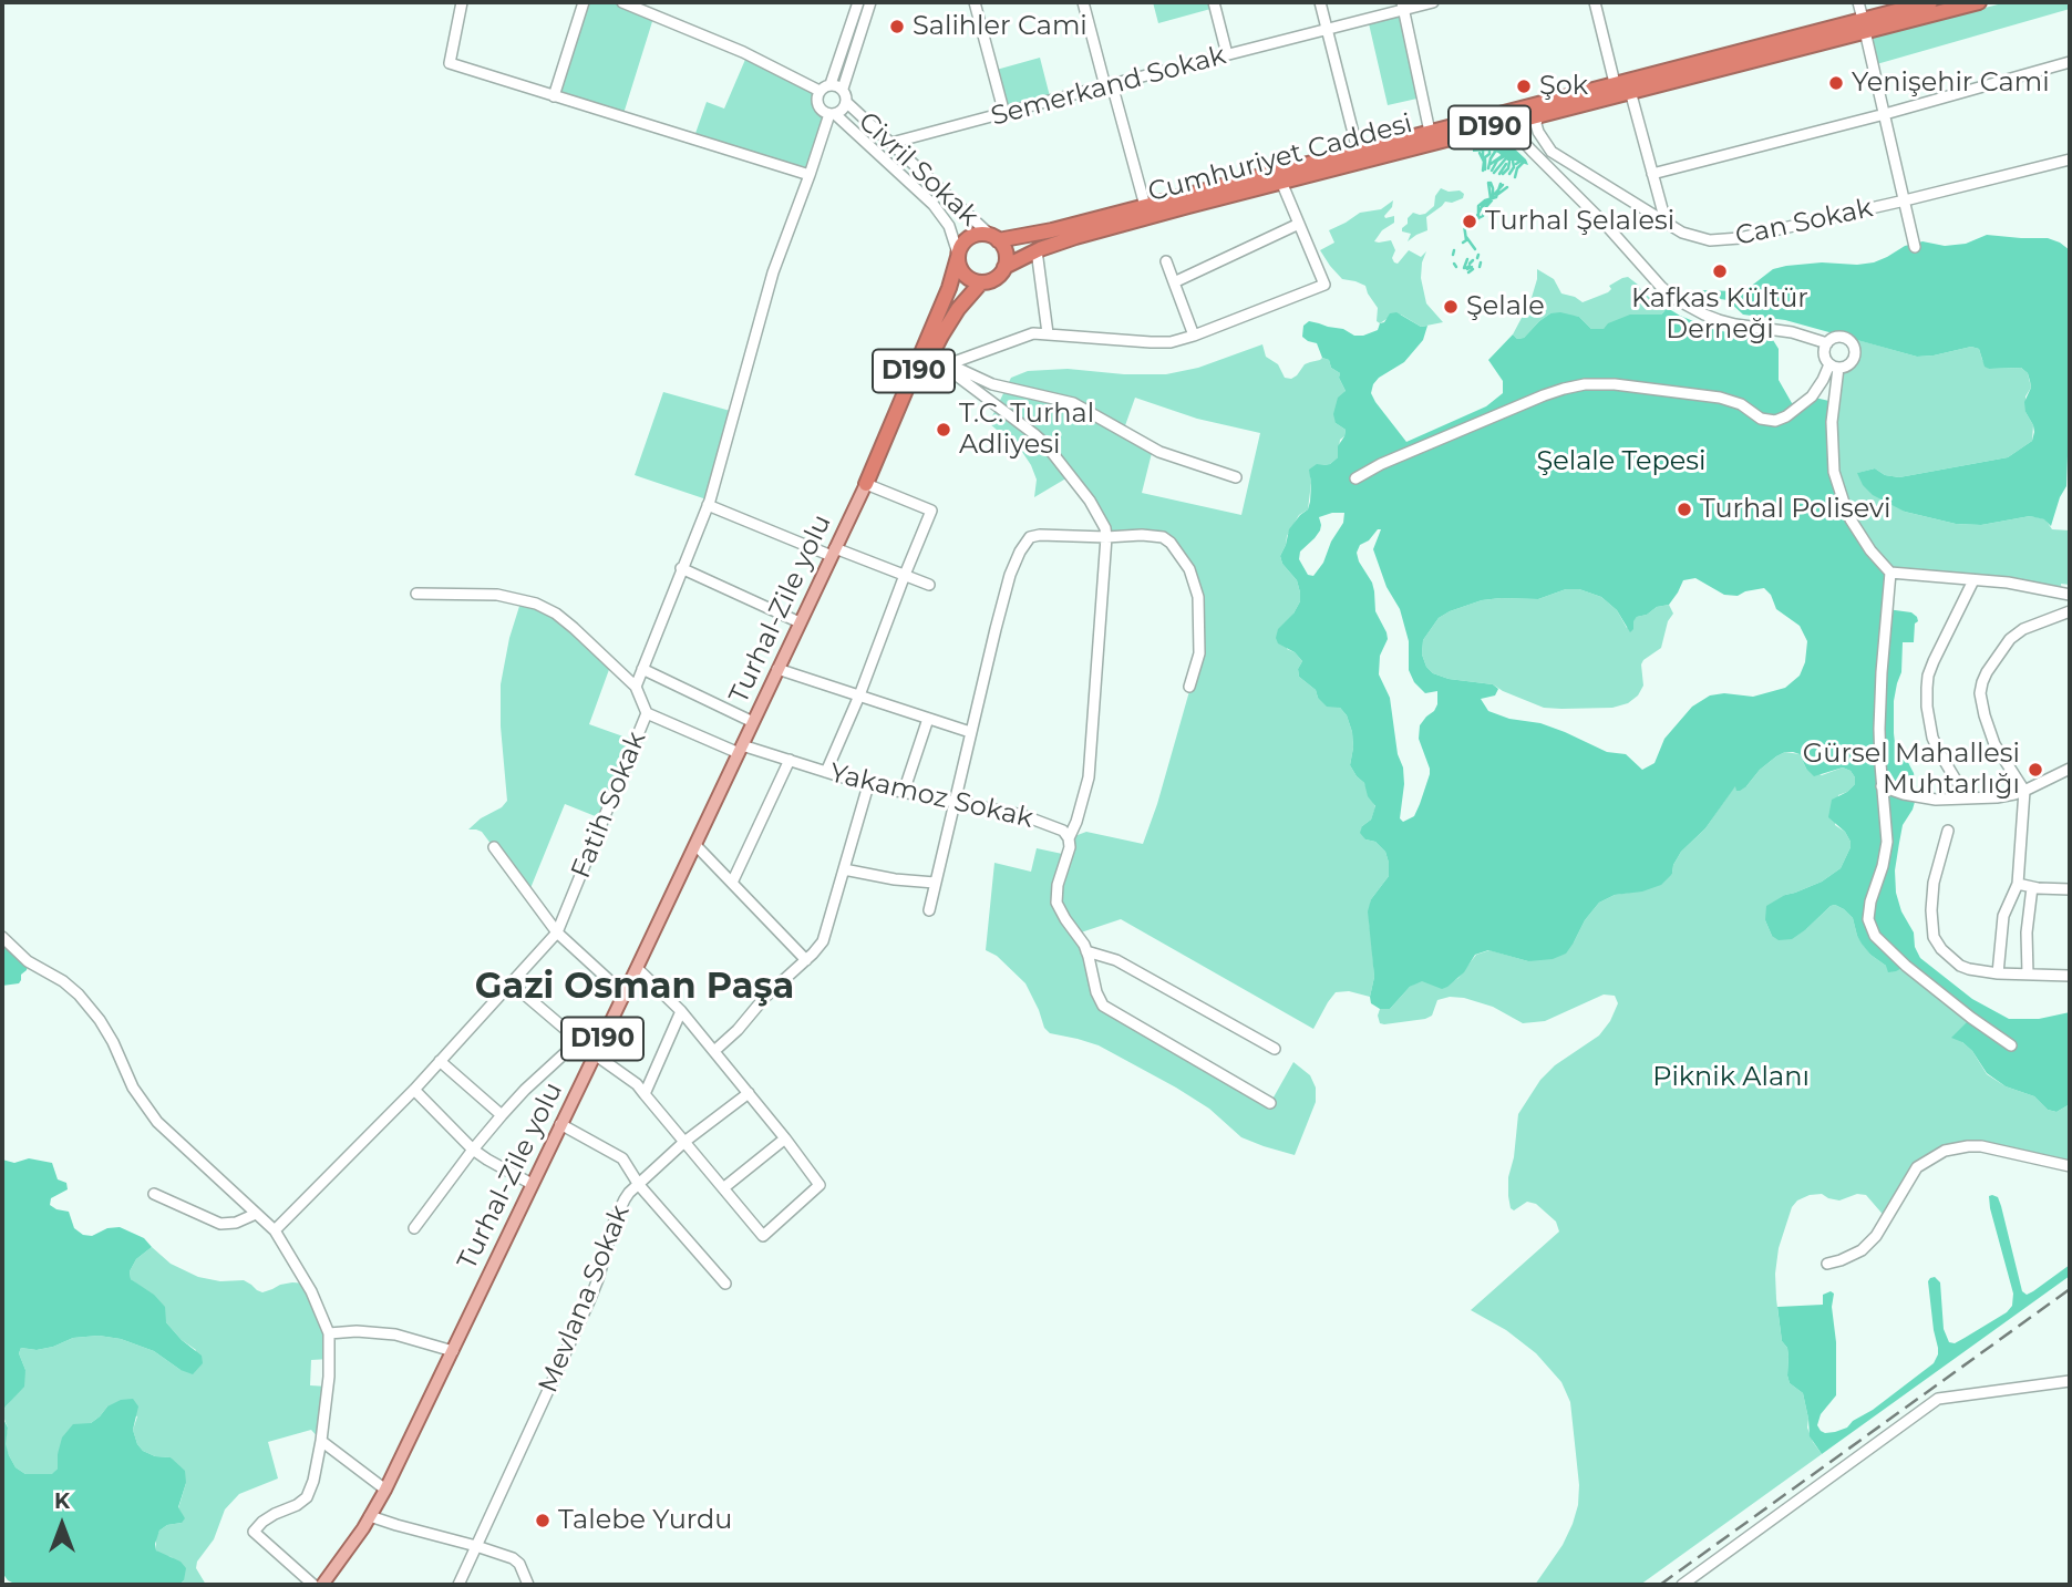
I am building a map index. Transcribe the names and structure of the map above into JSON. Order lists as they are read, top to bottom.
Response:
{
  "streets": {
    "highway": ["D190", "Cumhuriyet Caddesi"],
    "main road": ["Turhal-Zile yolu"],
    "street": [
      "Semerkand Sokak",
      "Civril Sokak",
      "Can Sokak",
      "Yakamoz Sokak",
      "Fatih Sokak",
      "Mevlana Sokak"
    ]
  },
  "crossings": [
    ["Semerkand Sokak", "Civril Sokak"],
    ["D190", "Cumhuriyet Caddesi"],
    ["D190", "Civril Sokak"],
    ["D190", "Turhal-Zile yolu"],
    ["Cumhuriyet Caddesi", "Civril Sokak"],
    ["Cumhuriyet Caddesi", "Turhal-Zile yolu"],
    ["Turhal-Zile yolu", "Yakamoz Sokak"],
    ["Yakamoz Sokak", "Fatih Sokak"]
  ],
  "districts": ["Gazi Osman Paşa"],
  "parks": ["Şelale Tepesi", "Piknik Alanı"],
  "places": [
    "Salihler Cami",
    "Yenişehir Cami",
    "Şok",
    "Turhal Şelalesi",
    "Kafkas Kültür Derneği",
    "Şelale",
    "T.C. Turhal Adliyesi",
    "Turhal Polisevi",
    "Gürsel Mahallesi Muhtarlığı",
    "Talebe Yurdu"
  ],
  "north": "top"
}
